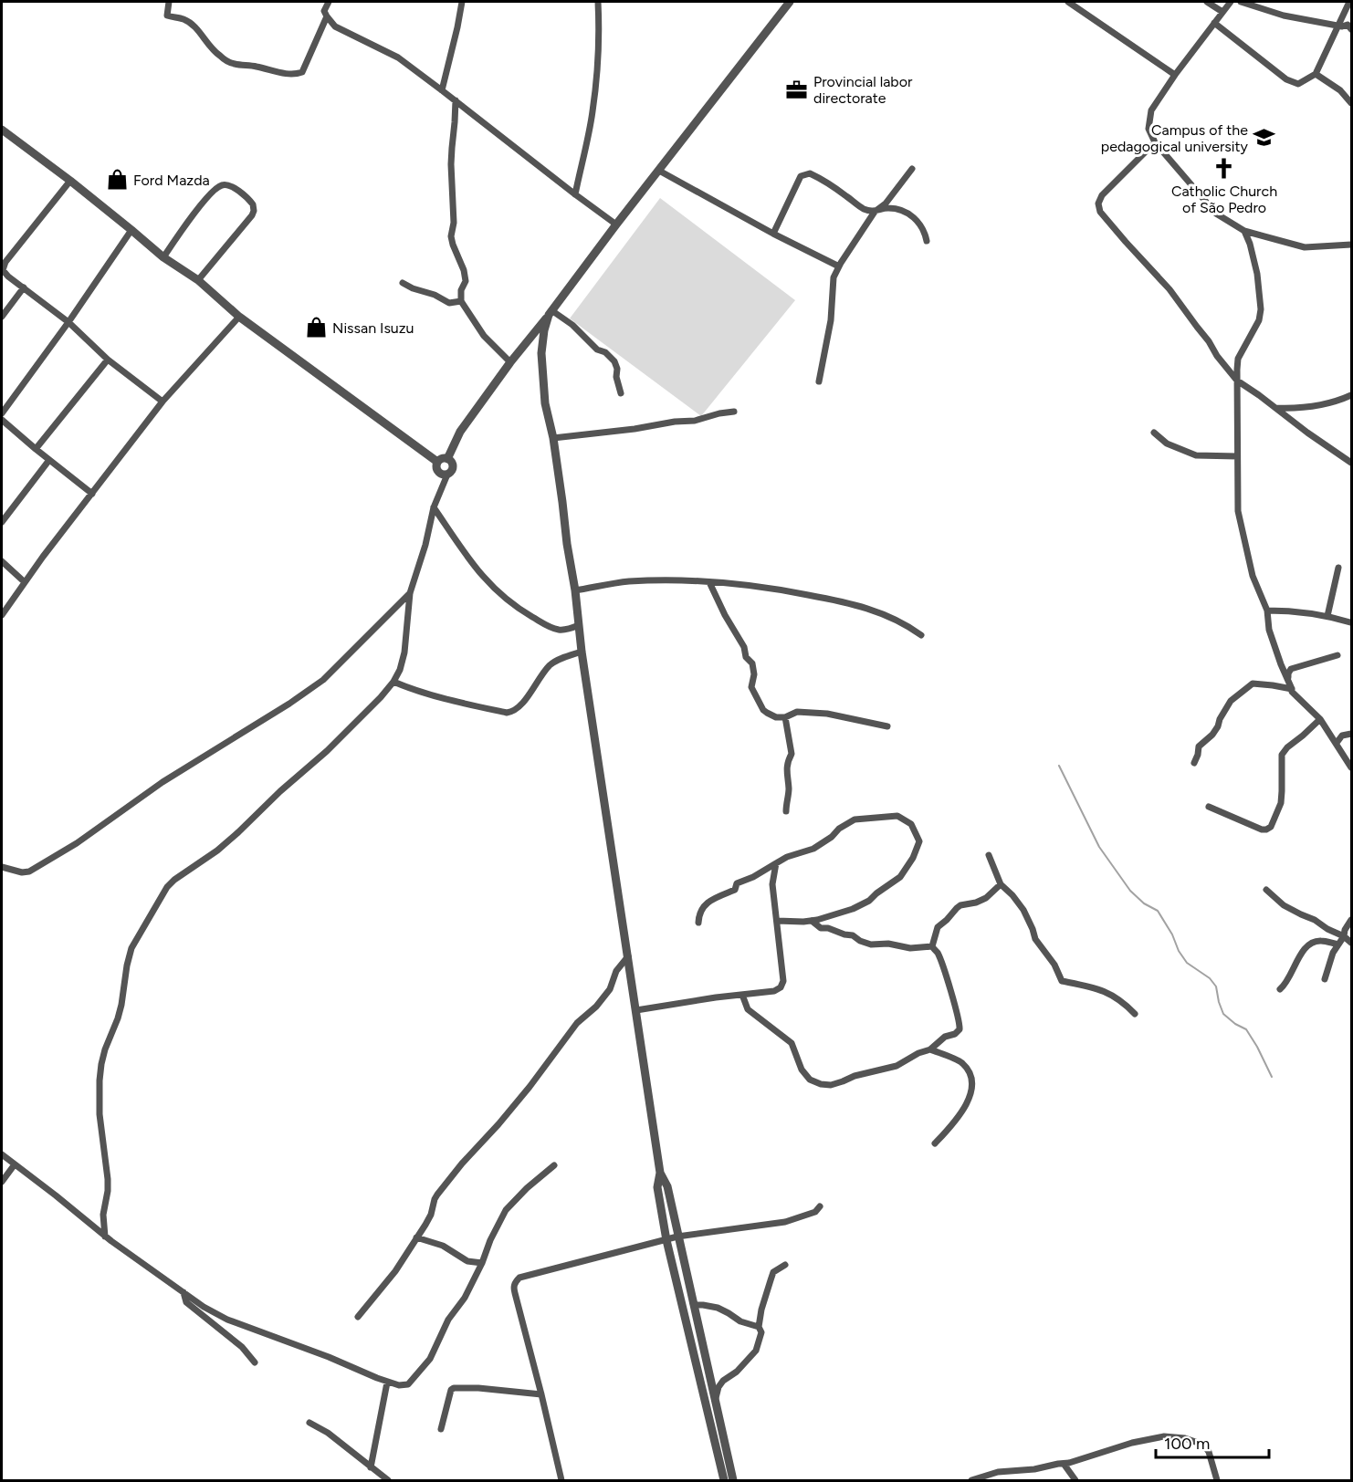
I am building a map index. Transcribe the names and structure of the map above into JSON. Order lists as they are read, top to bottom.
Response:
{
  "places": {
    "office": ["Provincial labor directorate"],
    "school or university": ["Campus of the pedagogical university"],
    "church": ["Catholic Church of São Pedro"],
    "shop": ["Ford Mazda", "Nissan Isuzu"]
  },
  "scale_bar": "100 m"
}
